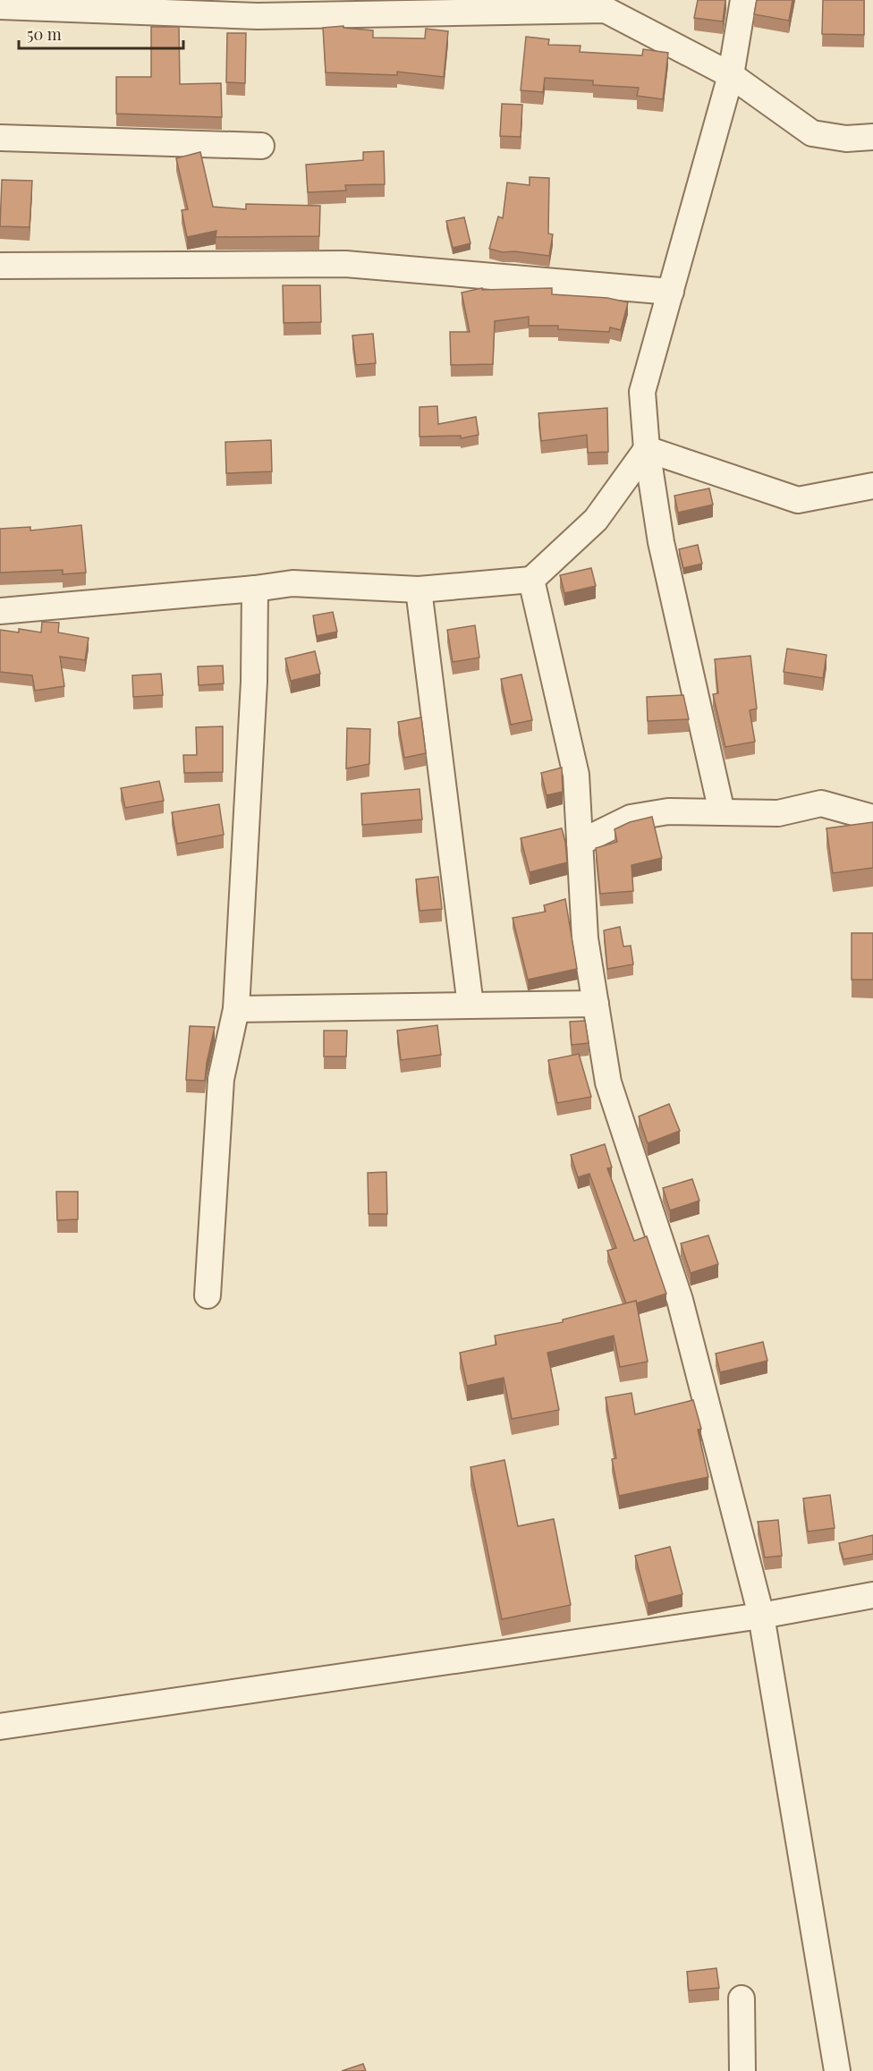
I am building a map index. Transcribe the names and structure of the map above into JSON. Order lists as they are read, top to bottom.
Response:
{
  "scale_bar": "50 m"
}
